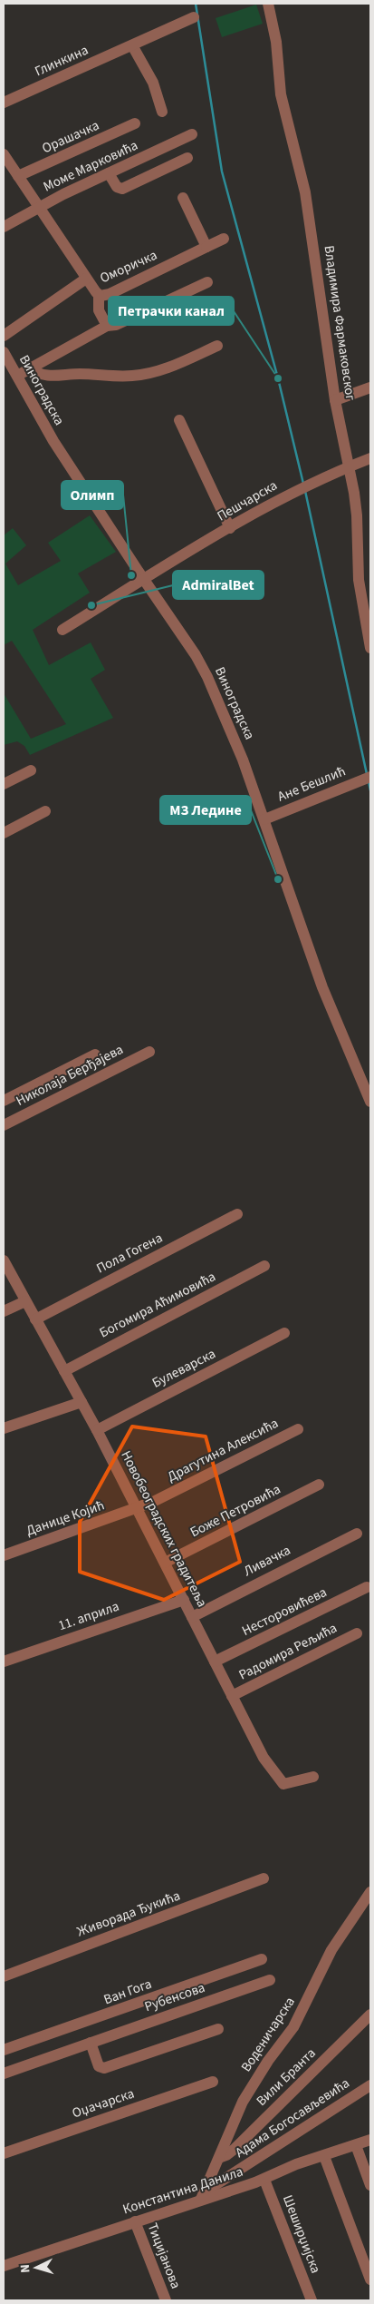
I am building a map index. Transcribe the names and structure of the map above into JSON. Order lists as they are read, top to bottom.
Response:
{
  "streets": {
    "street": [
      "Глинкина",
      "Орашачка",
      "Моме Марковића",
      "Оморичка",
      "Владимира Фармаковског",
      "Виноградска",
      "Пешчарска",
      "Ане Бешлић",
      "Николаја Берђајева",
      "Пола Гогена",
      "Богомира Аћимовића",
      "Булеварска",
      "Драгутина Алексића",
      "Боже Петровића",
      "Данице Којић",
      "Новобеоградских градитеља",
      "Ливачка",
      "Несторовићева",
      "11. априла",
      "Радомира Рељића",
      "Живорада Ђукића",
      "Ван Гога",
      "Рубенсова",
      "Воденичарска",
      "Вили Бранта",
      "Оџачарска",
      "Адама Богосављевића",
      "Константина Данила",
      "Шеширџијска",
      "Тицијанова"
    ]
  },
  "crossings": [
    ["Владимира Фармаковског", "Пешчарска"],
    ["Виноградска", "Пешчарска"],
    ["Виноградска", "Ане Бешлић"],
    ["Пола Гогена", "Новобеоградских градитеља"],
    ["Богомира Аћимовића", "Новобеоградских градитеља"],
    ["Булеварска", "Новобеоградских градитеља"],
    ["Драгутина Алексића", "Данице Којић"],
    ["Драгутина Алексића", "Новобеоградских градитеља"],
    ["Боже Петровића", "Новобеоградских градитеља"],
    ["Данице Којић", "Новобеоградских градитеља"],
    ["Новобеоградских градитеља", "Ливачка"],
    ["Новобеоградских градитеља", "Несторовићева"],
    ["Новобеоградских градитеља", "11. априла"],
    ["Новобеоградских градитеља", "Радомира Рељића"],
    ["Воденичарска", "Вили Бранта"],
    ["Воденичарска", "Адама Богосављевића"],
    ["Воденичарска", "Константина Данила"],
    ["Константина Данила", "Шеширџијска"],
    ["Константина Данила", "Тицијанова"]
  ],
  "places": [
    "Петрачки канал",
    "Олимп",
    "AdmiralBet",
    "МЗ Ледине"
  ],
  "north": "left"
}
